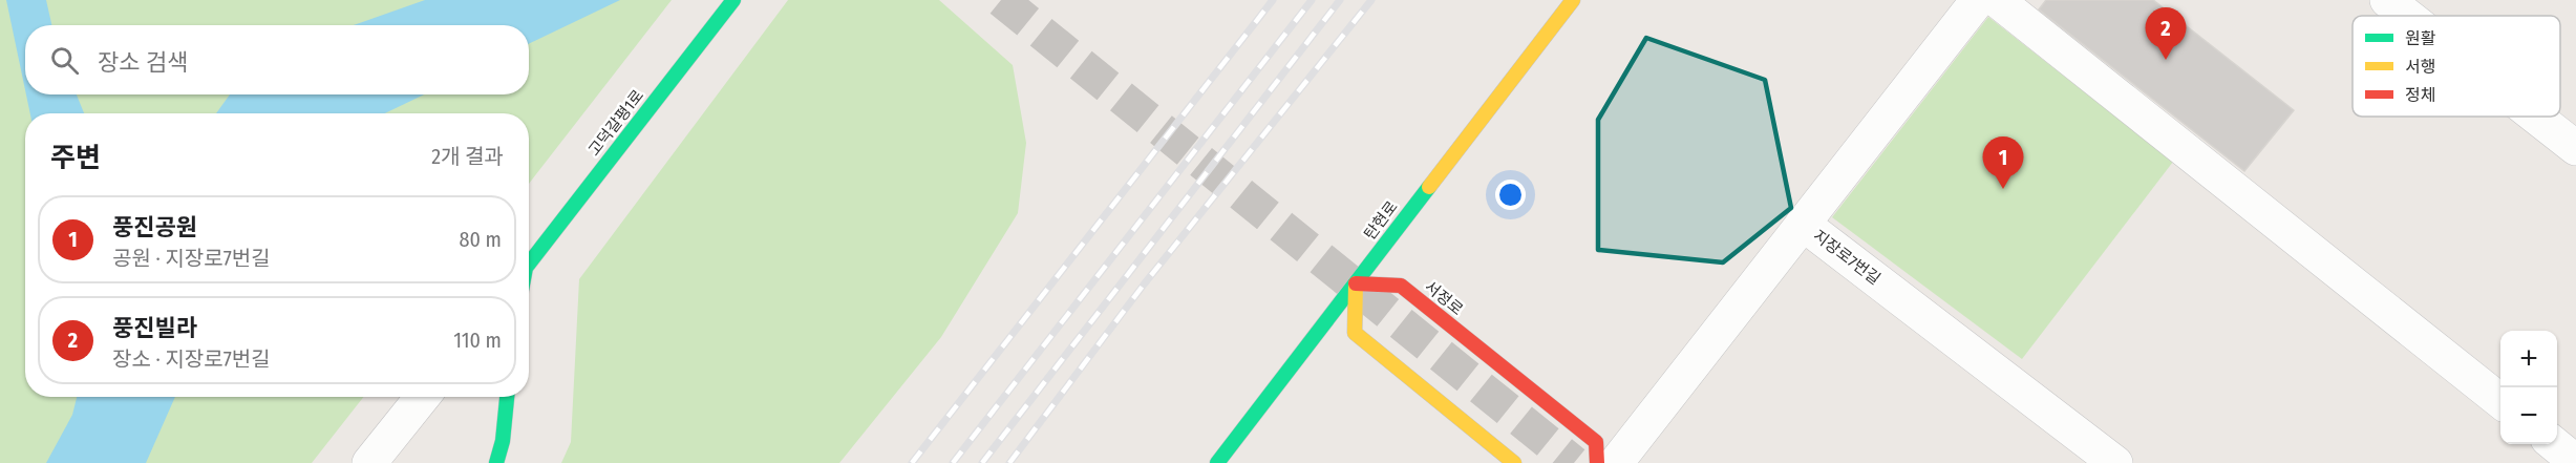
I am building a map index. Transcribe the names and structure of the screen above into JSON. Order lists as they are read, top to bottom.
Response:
{
  "streets": {
    "street": [
      "고덕갈평1로",
      "탄현로",
      "지장로7번길",
      "서정로"
    ]
  },
  "crossings": [
    ["탄현로", "서정로"]
  ],
  "legend": ["원활", "서행", "정체"],
  "page": {
    "pins": ["2", "1"],
    "search": "장소 검색",
    "heading": ["주변", "2개 결과"],
    "list": [
      {
        "mark": "1",
        "name": "풍진공원",
        "note": "공원 · 지장로7번길",
        "value": "80 m"
      },
      {
        "mark": "2",
        "name": "풍진빌라",
        "note": "장소 · 지장로7번길",
        "value": "110 m"
      }
    ],
    "map_buttons": ["+", "−"]
  }
}
